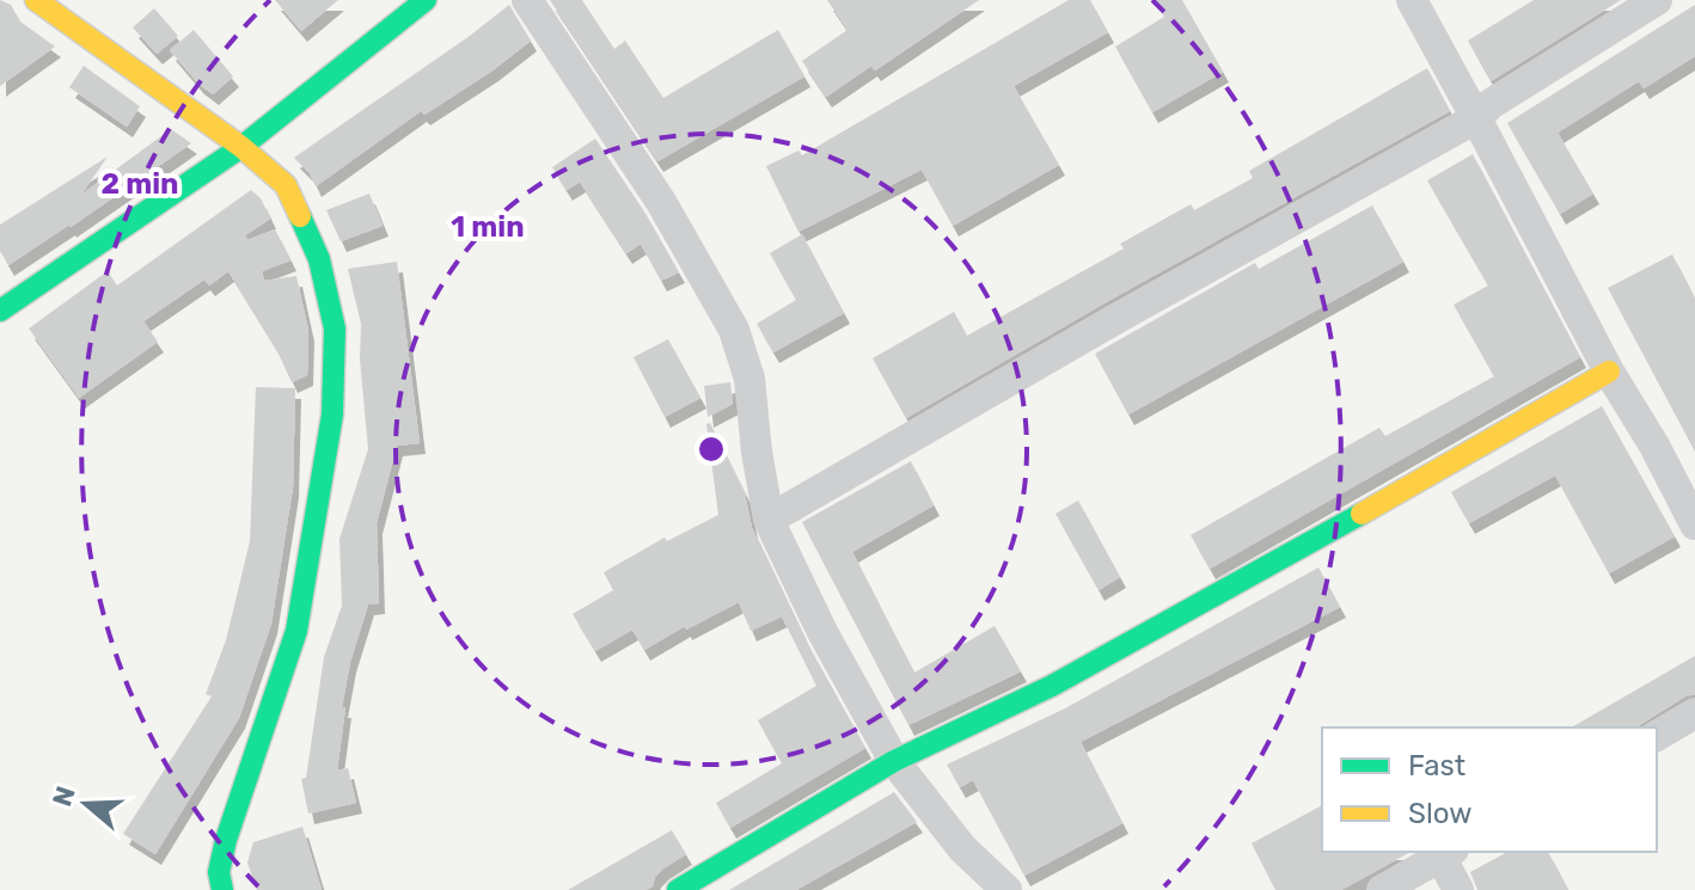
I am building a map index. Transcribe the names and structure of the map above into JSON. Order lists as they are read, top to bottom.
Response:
{
  "legend": ["Fast", "Slow"],
  "north": "left",
  "rings": ["2 min", "1 min"]
}
